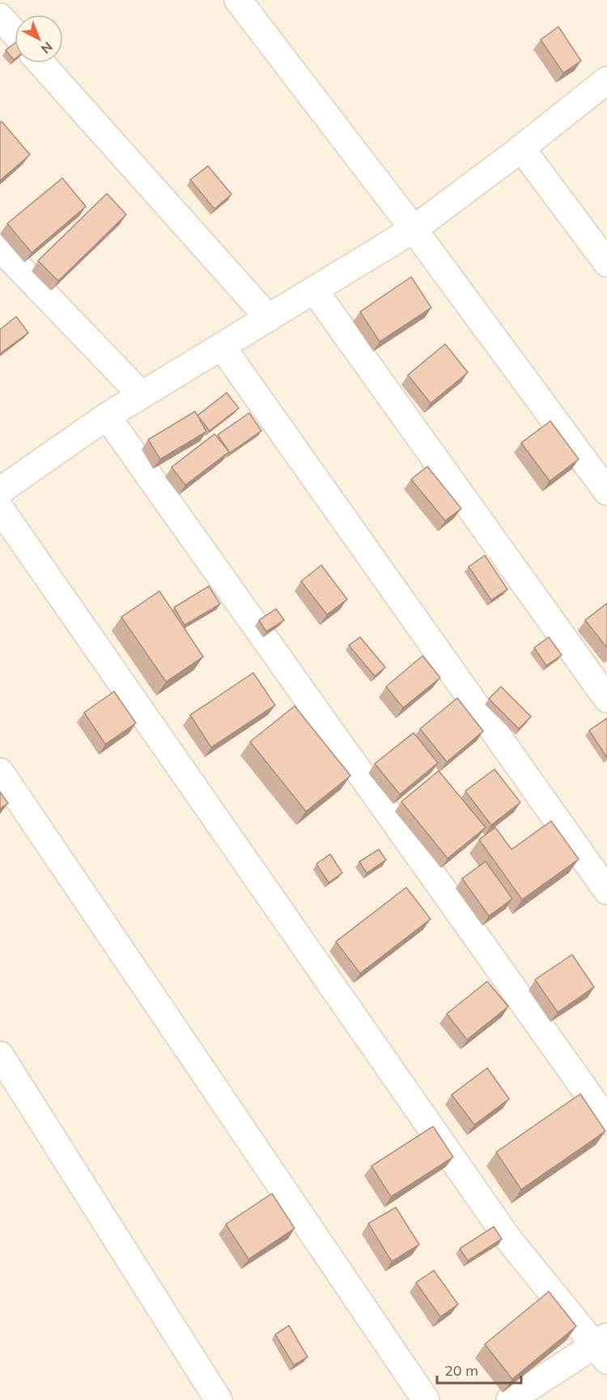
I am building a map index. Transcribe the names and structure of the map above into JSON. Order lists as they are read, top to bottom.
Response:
{
  "scale_bar": "20 m",
  "north": "bottom right"
}
